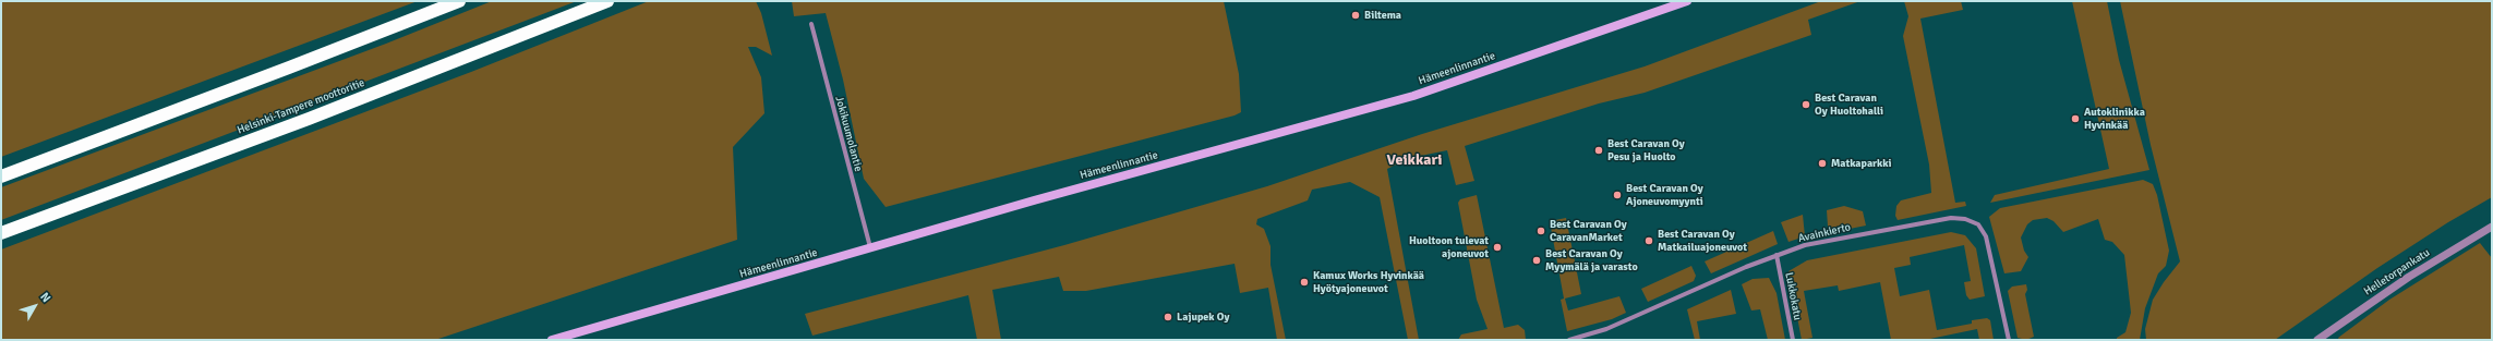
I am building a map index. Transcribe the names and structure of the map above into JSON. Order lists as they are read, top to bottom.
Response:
{
  "streets": {
    "highway": ["Helsinki-Tampere moottoritie"],
    "main road": ["Hämeenlinnantie"],
    "street": [
      "Jokikuumolantie",
      "Avainkierto",
      "Helletorpankatu",
      "Lukkokatu"
    ]
  },
  "crossings": [
    ["Hämeenlinnantie", "Jokikuumolantie"],
    ["Avainkierto", "Lukkokatu"]
  ],
  "districts": ["Veikkari"],
  "places": [
    "Biltema",
    "Best Caravan Oy Huoltohalli",
    "Autoklinikka Hyvinkää",
    "Best Caravan Oy Pesu ja Huolto",
    "Matkaparkki",
    "Best Caravan Oy Ajoneuvomyynti",
    "Best Caravan Oy CaravanMarket",
    "Best Caravan Oy Matkailuajoneuvot",
    "Huoltoon tulevat ajoneuvot",
    "Best Caravan Oy Myymälä ja varasto",
    "Kamux Works Hyvinkää Hyötyajoneuvot",
    "Lajupek Oy"
  ],
  "north": "top right"
}
